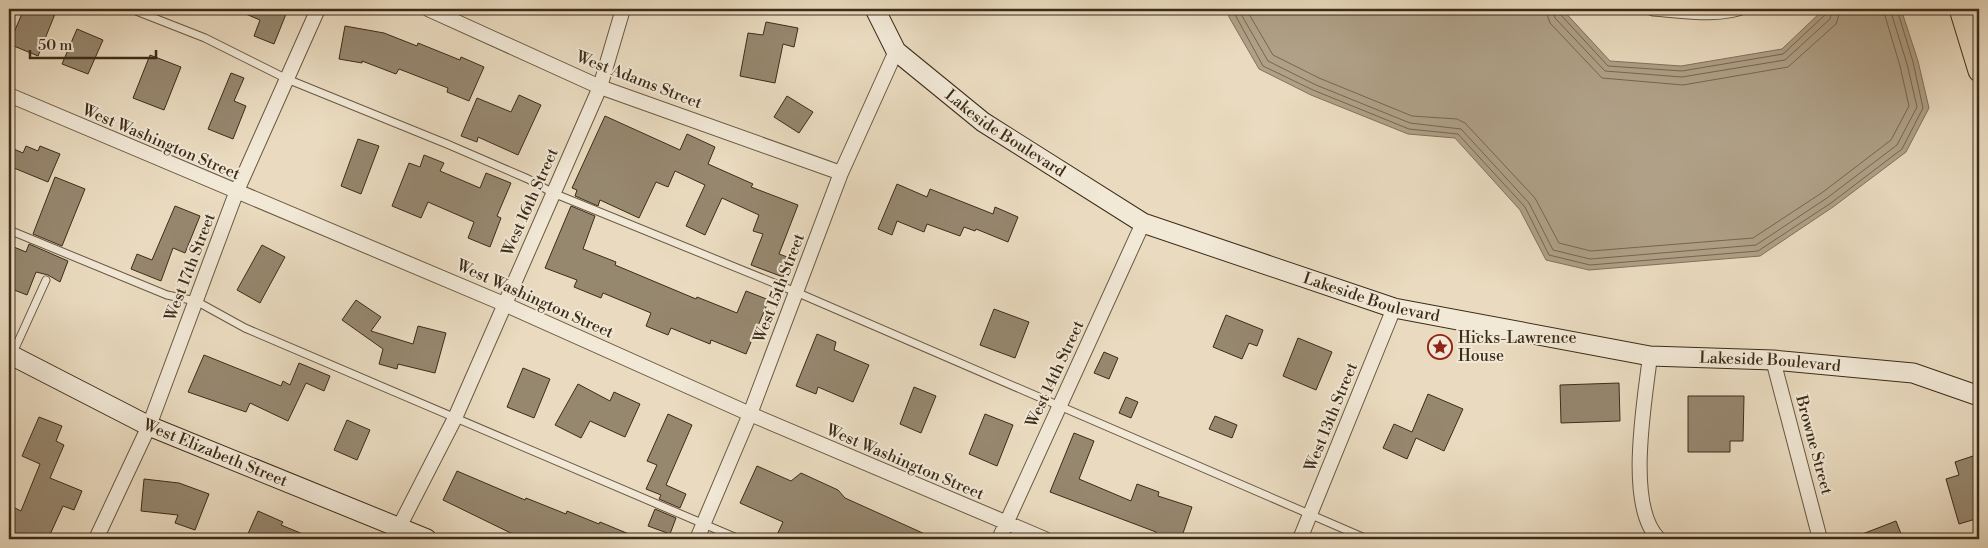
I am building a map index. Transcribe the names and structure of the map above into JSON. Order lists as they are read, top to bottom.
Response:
{
  "streets": {
    "street": [
      "West Adams Street",
      "Lakeside Boulevard",
      "West Washington Street",
      "West 16th Street",
      "West 17th Street",
      "West 15th Street",
      "West 14th Street",
      "West 13th Street",
      "Browne Street",
      "West Elizabeth Street"
    ]
  },
  "crossings": [
    ["West Adams Street", "West 16th Street"],
    ["West Adams Street", "West 15th Street"],
    ["Lakeside Boulevard", "West 15th Street"],
    ["Lakeside Boulevard", "West 14th Street"],
    ["Lakeside Boulevard", "West 13th Street"],
    ["Lakeside Boulevard", "Browne Street"],
    ["West Washington Street", "West 16th Street"],
    ["West Washington Street", "West 17th Street"],
    ["West Washington Street", "West 15th Street"],
    ["West Washington Street", "West 14th Street"],
    ["West 16th Street", "West Elizabeth Street"],
    ["West 17th Street", "West Elizabeth Street"]
  ],
  "places": {
    "place": ["Hicks-Lawrence House"]
  },
  "scale_bar": "50 m"
}
